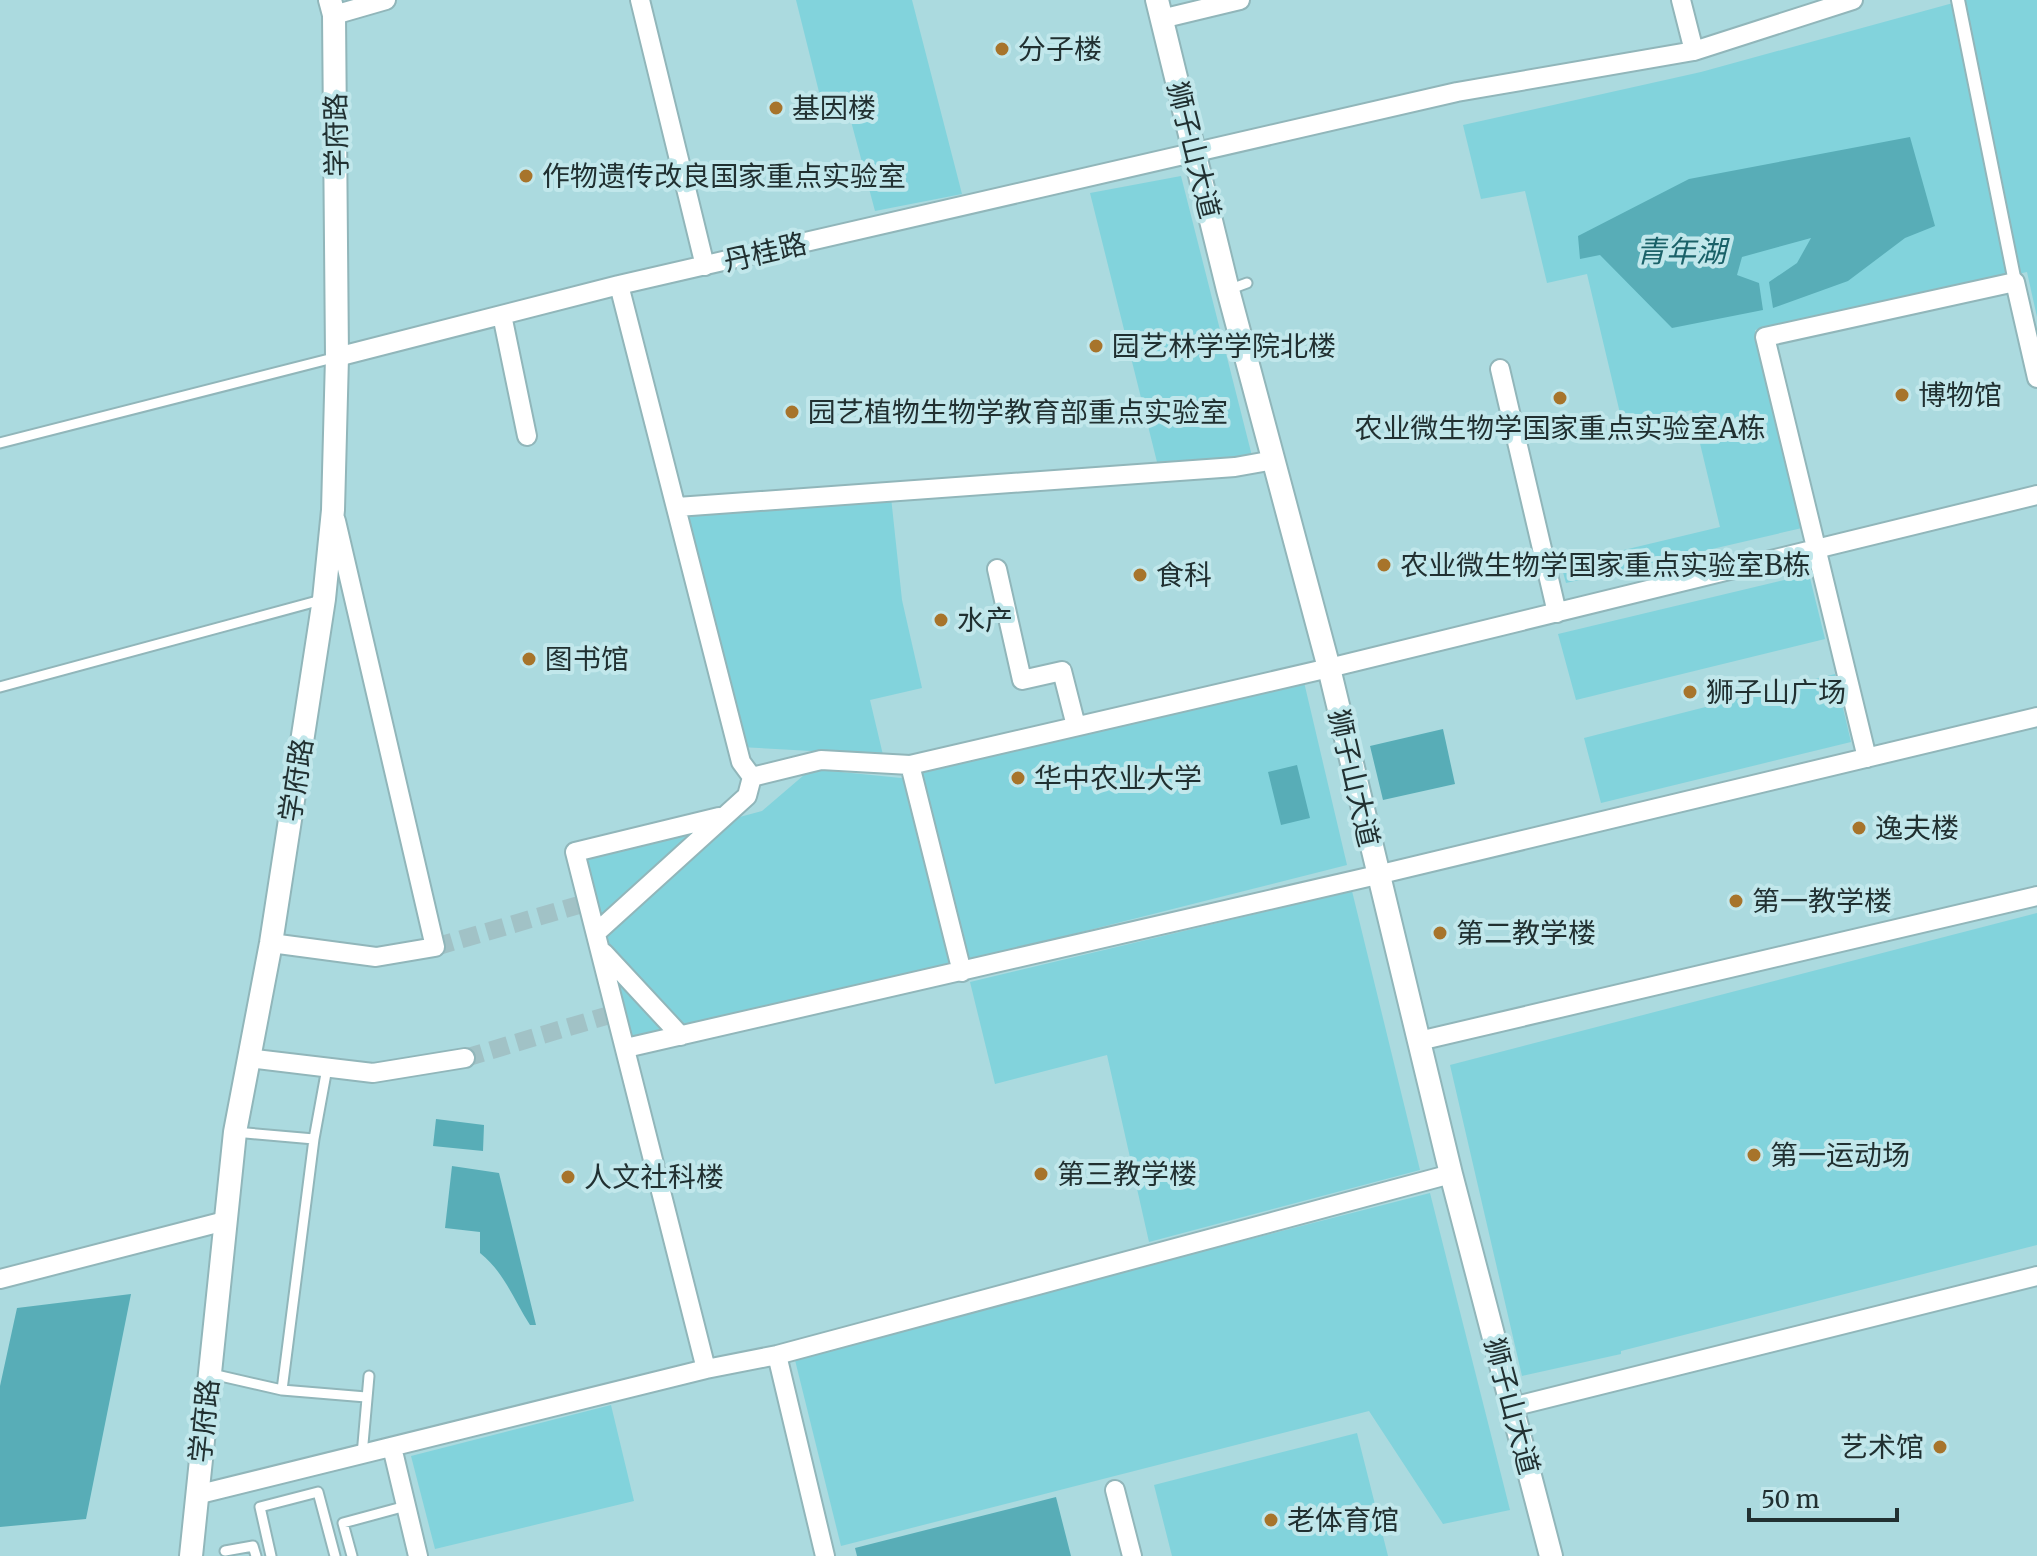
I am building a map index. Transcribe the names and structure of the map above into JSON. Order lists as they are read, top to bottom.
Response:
{
  "streets": {
    "street": ["学府路", "狮子山大道", "丹桂路"]
  },
  "crossings": [
    ["学府路", "丹桂路"],
    ["狮子山大道", "丹桂路"]
  ],
  "water": ["青年湖"],
  "places": [
    "分子楼",
    "基因楼",
    "作物遗传改良国家重点实验室",
    "园艺林学学院北楼",
    "博物馆",
    "农业微生物学国家重点实验室A栋",
    "园艺植物生物学教育部重点实验室",
    "农业微生物学国家重点实验室B栋",
    "食科",
    "水产",
    "图书馆",
    "狮子山广场",
    "华中农业大学",
    "逸夫楼",
    "第一教学楼",
    "第二教学楼",
    "第一运动场",
    "第三教学楼",
    "人文社科楼",
    "艺术馆",
    "老体育馆"
  ],
  "scale_bar": "50 m"
}
